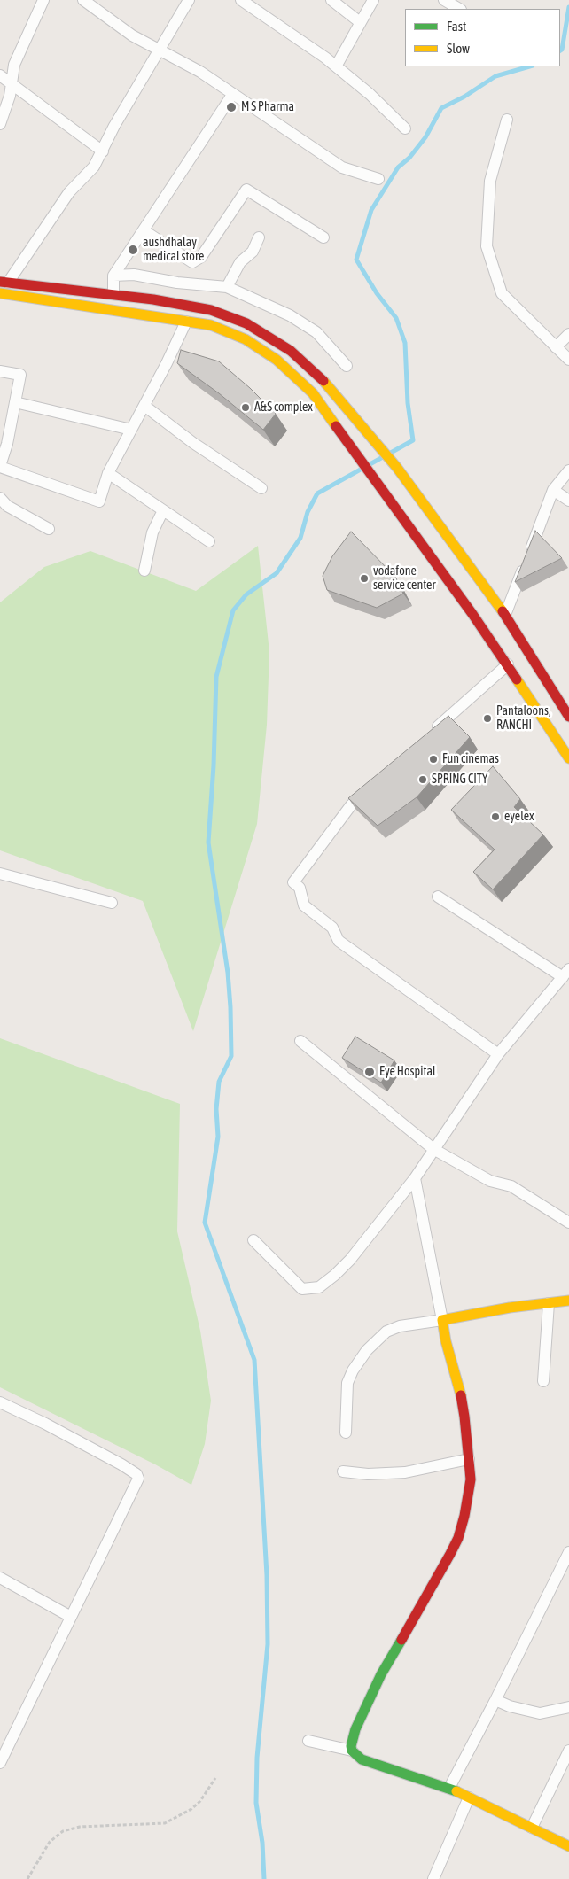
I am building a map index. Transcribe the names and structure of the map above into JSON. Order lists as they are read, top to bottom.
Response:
{
  "places": [
    "M S Pharma",
    "aushdhalay medical store",
    "A&S complex",
    "vodafone service center",
    "Pantaloons, RANCHI",
    "Fun cinemas",
    "SPRING CITY",
    "eyelex",
    "Eye Hospital"
  ],
  "legend": ["Fast", "Slow"]
}
